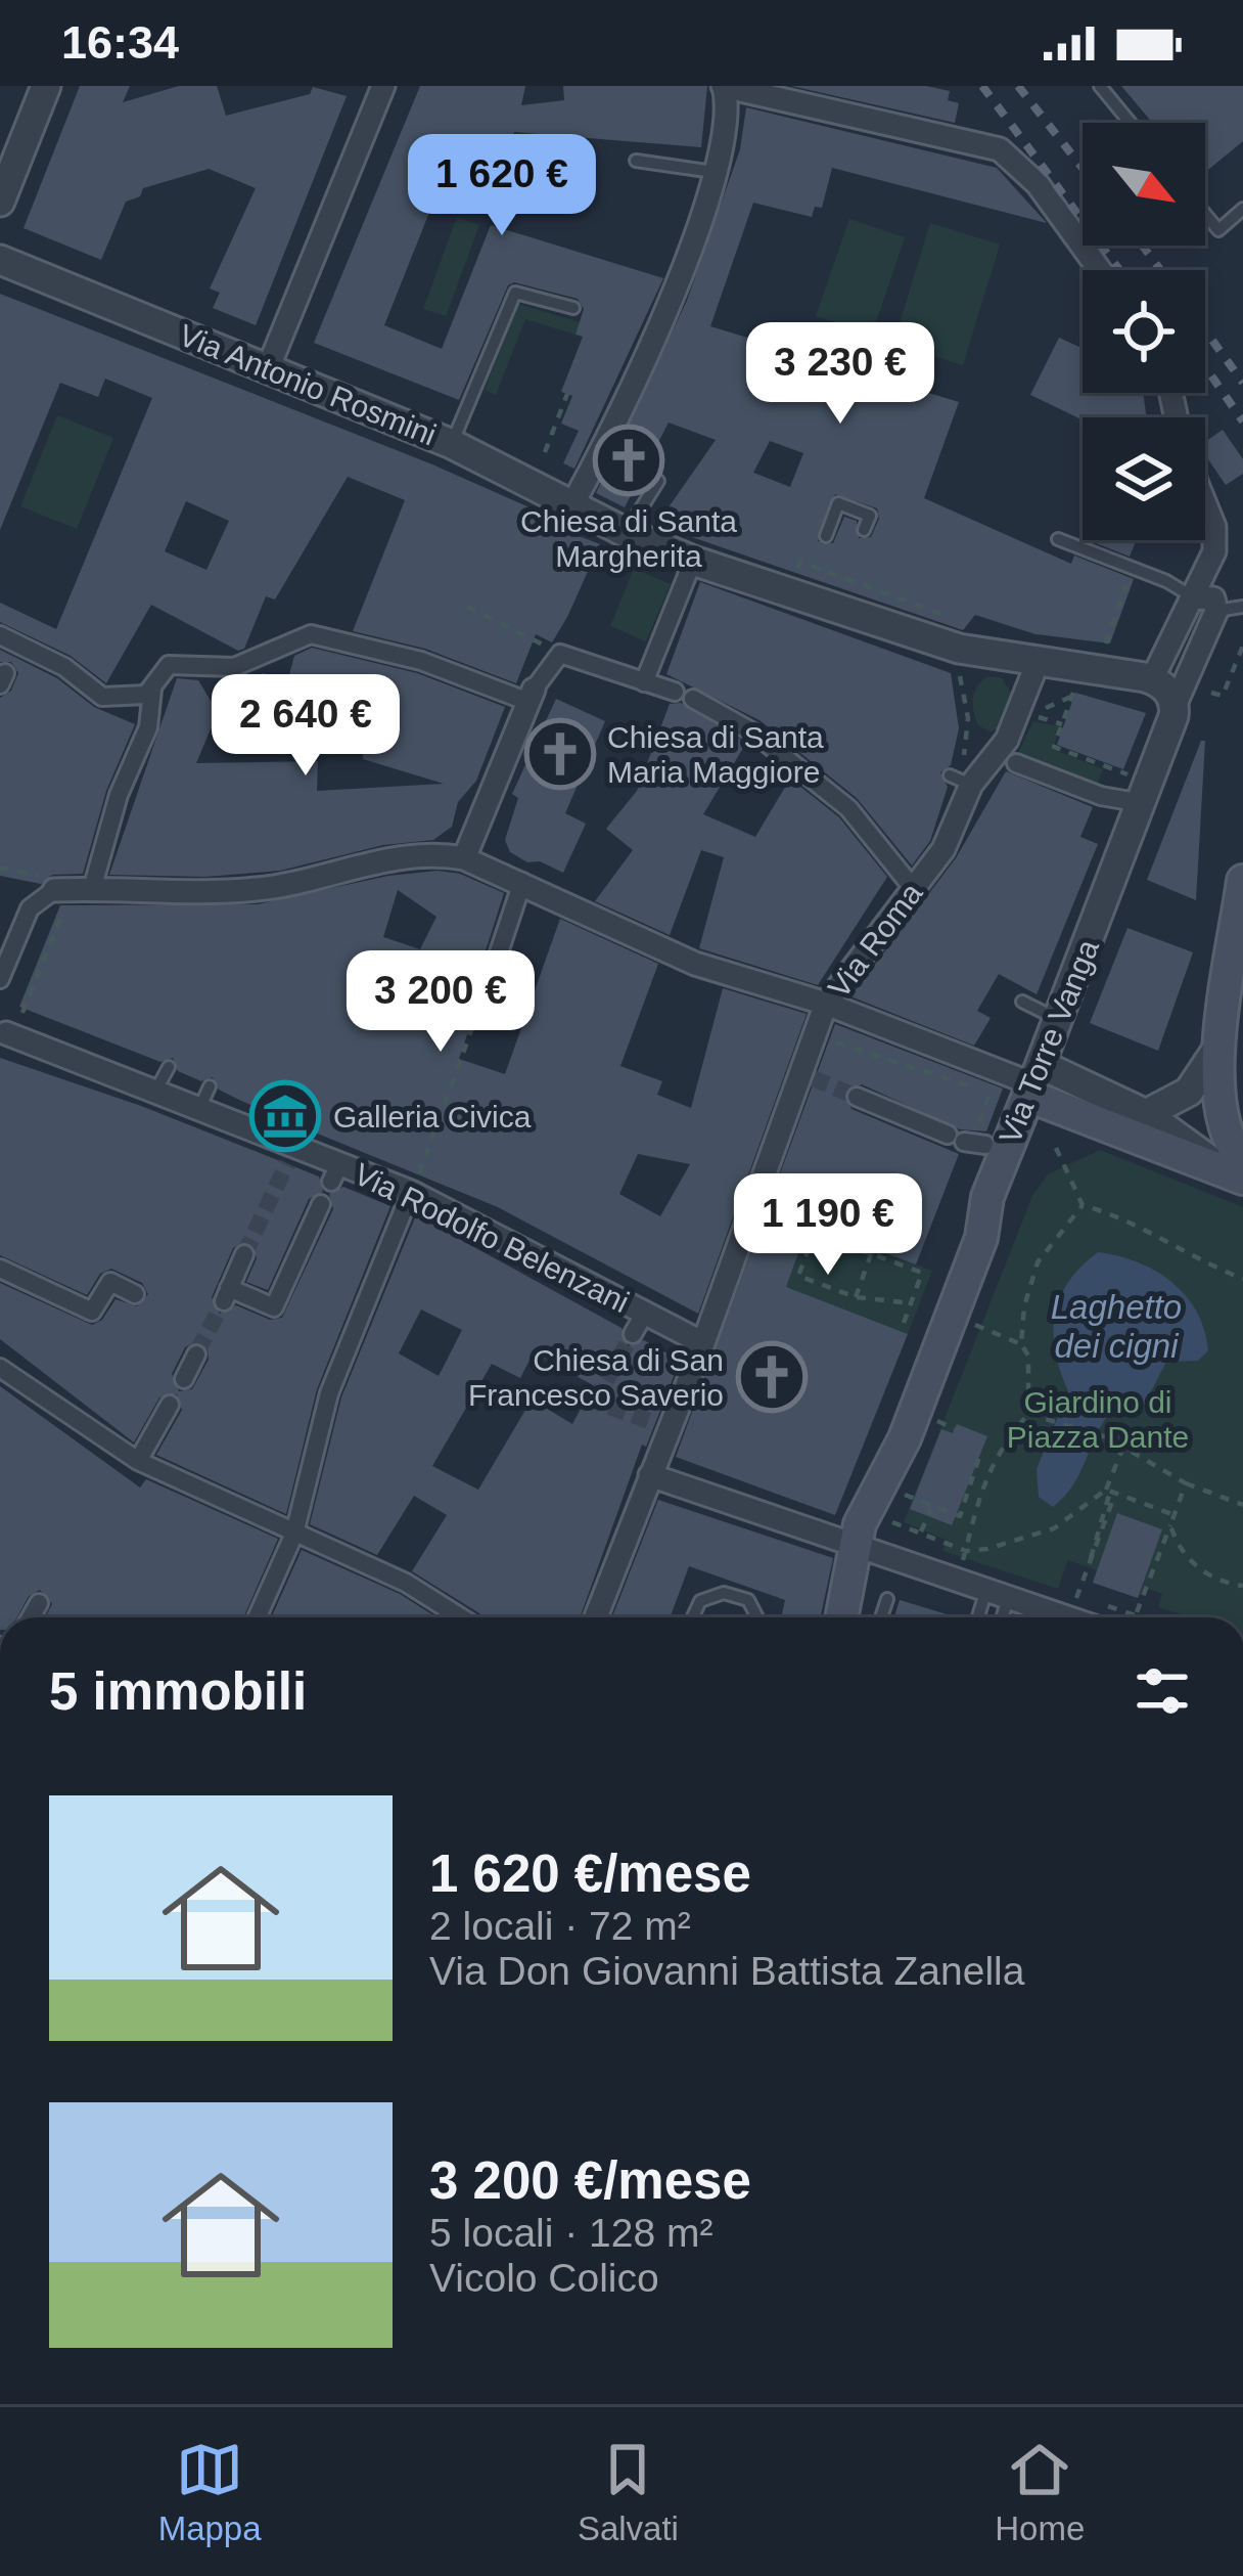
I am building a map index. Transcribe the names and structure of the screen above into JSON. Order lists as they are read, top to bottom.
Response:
{
  "streets": {
    "main road": ["Via Torre Vanga"],
    "street": ["Via Antonio Rosmini", "Via Roma", "Via Rodolfo Belenzani"]
  },
  "crossings": [
    ["Via Antonio Rosmini", "Via Roma"],
    ["Via Roma", "Via Rodolfo Belenzani"]
  ],
  "water": ["Laghetto dei cigni"],
  "parks": ["Giardino di Piazza Dante"],
  "places": {
    "church": ["Chiesa di Santa Margherita", "Chiesa di Santa Maria Maggiore", "Chiesa di San Francesco Saverio"],
    "museum": ["Galleria Civica"]
  },
  "north": "bottom right",
  "page": {
    "status": "16:34",
    "price": [
      "1 620 €",
      "3 230 €",
      "2 640 €",
      "3 200 €",
      "1 190 €"
    ],
    "heading": "5 immobili",
    "list": [
      {
        "name": "1 620 €/mese",
        "note": "2 locali · 72 m² · Via Don Giovanni Battista Zanella"
      },
      {
        "name": "3 200 €/mese",
        "note": "5 locali · 128 m² · Vicolo Colico"
      }
    ],
    "tabs": ["Mappa", "Salvati", "Home"]
  }
}
